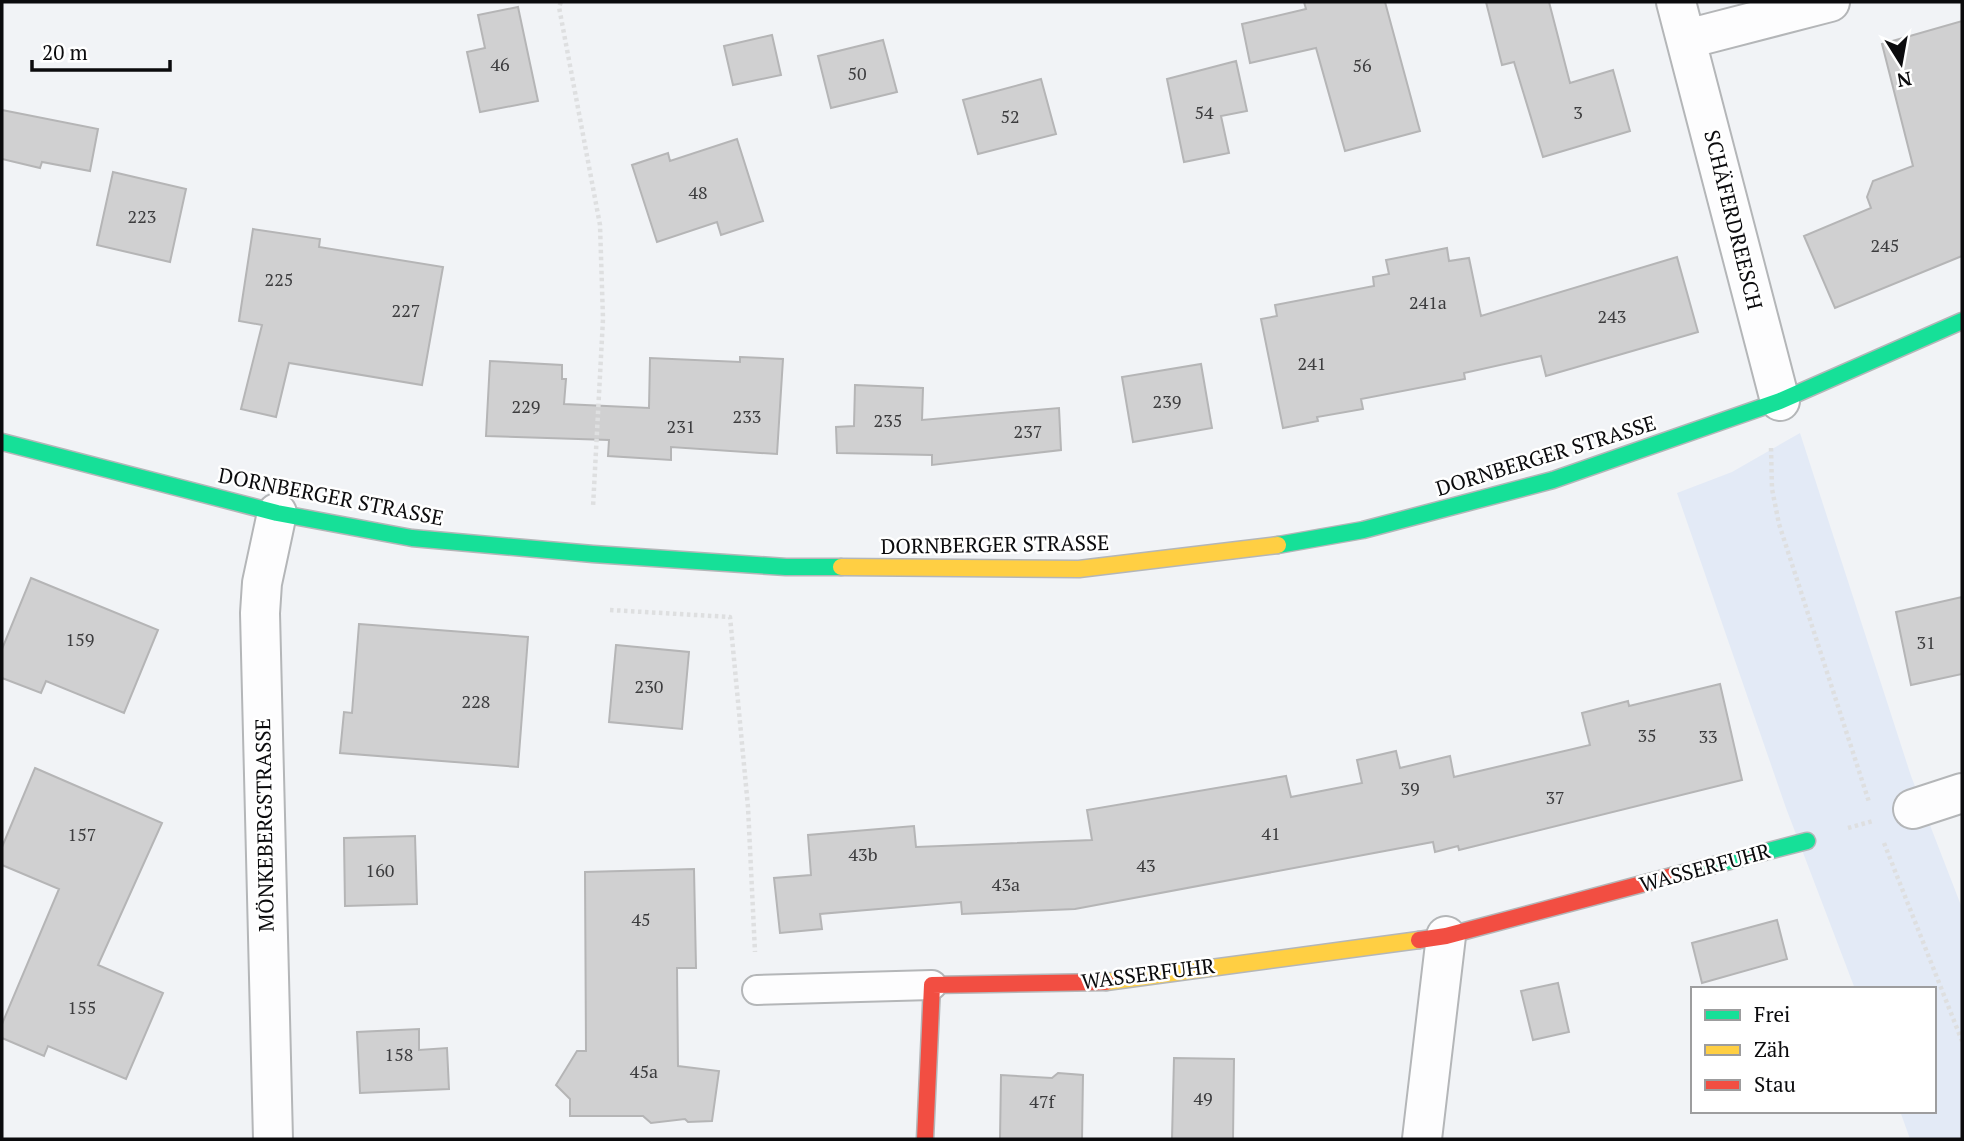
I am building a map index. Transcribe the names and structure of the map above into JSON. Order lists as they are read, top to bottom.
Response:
{
  "streets": {
    "main road": ["DORNBERGER STRASSE", "WASSERFUHR"],
    "street": ["SCHÄFERDREESCH", "MÖNKEBERGSTRASSE"]
  },
  "crossings": [
    ["SCHÄFERDREESCH", "DORNBERGER STRASSE"],
    ["DORNBERGER STRASSE", "MÖNKEBERGSTRASSE"]
  ],
  "house_numbers": [
    "46",
    "56",
    "50",
    "54",
    "3",
    "52",
    "48",
    "223",
    "245",
    "225",
    "241a",
    "227",
    "243",
    "241",
    "239",
    "229",
    "233",
    "235",
    "231",
    "237",
    "159",
    "31",
    "230",
    "228",
    "35",
    "33",
    "39",
    "37",
    "41",
    "157",
    "43b",
    "43",
    "160",
    "43a",
    "45",
    "155",
    "158",
    "45a",
    "49",
    "47f"
  ],
  "legend": ["Frei", "Zäh", "Stau"],
  "scale_bar": "20 m",
  "north": "bottom"
}
